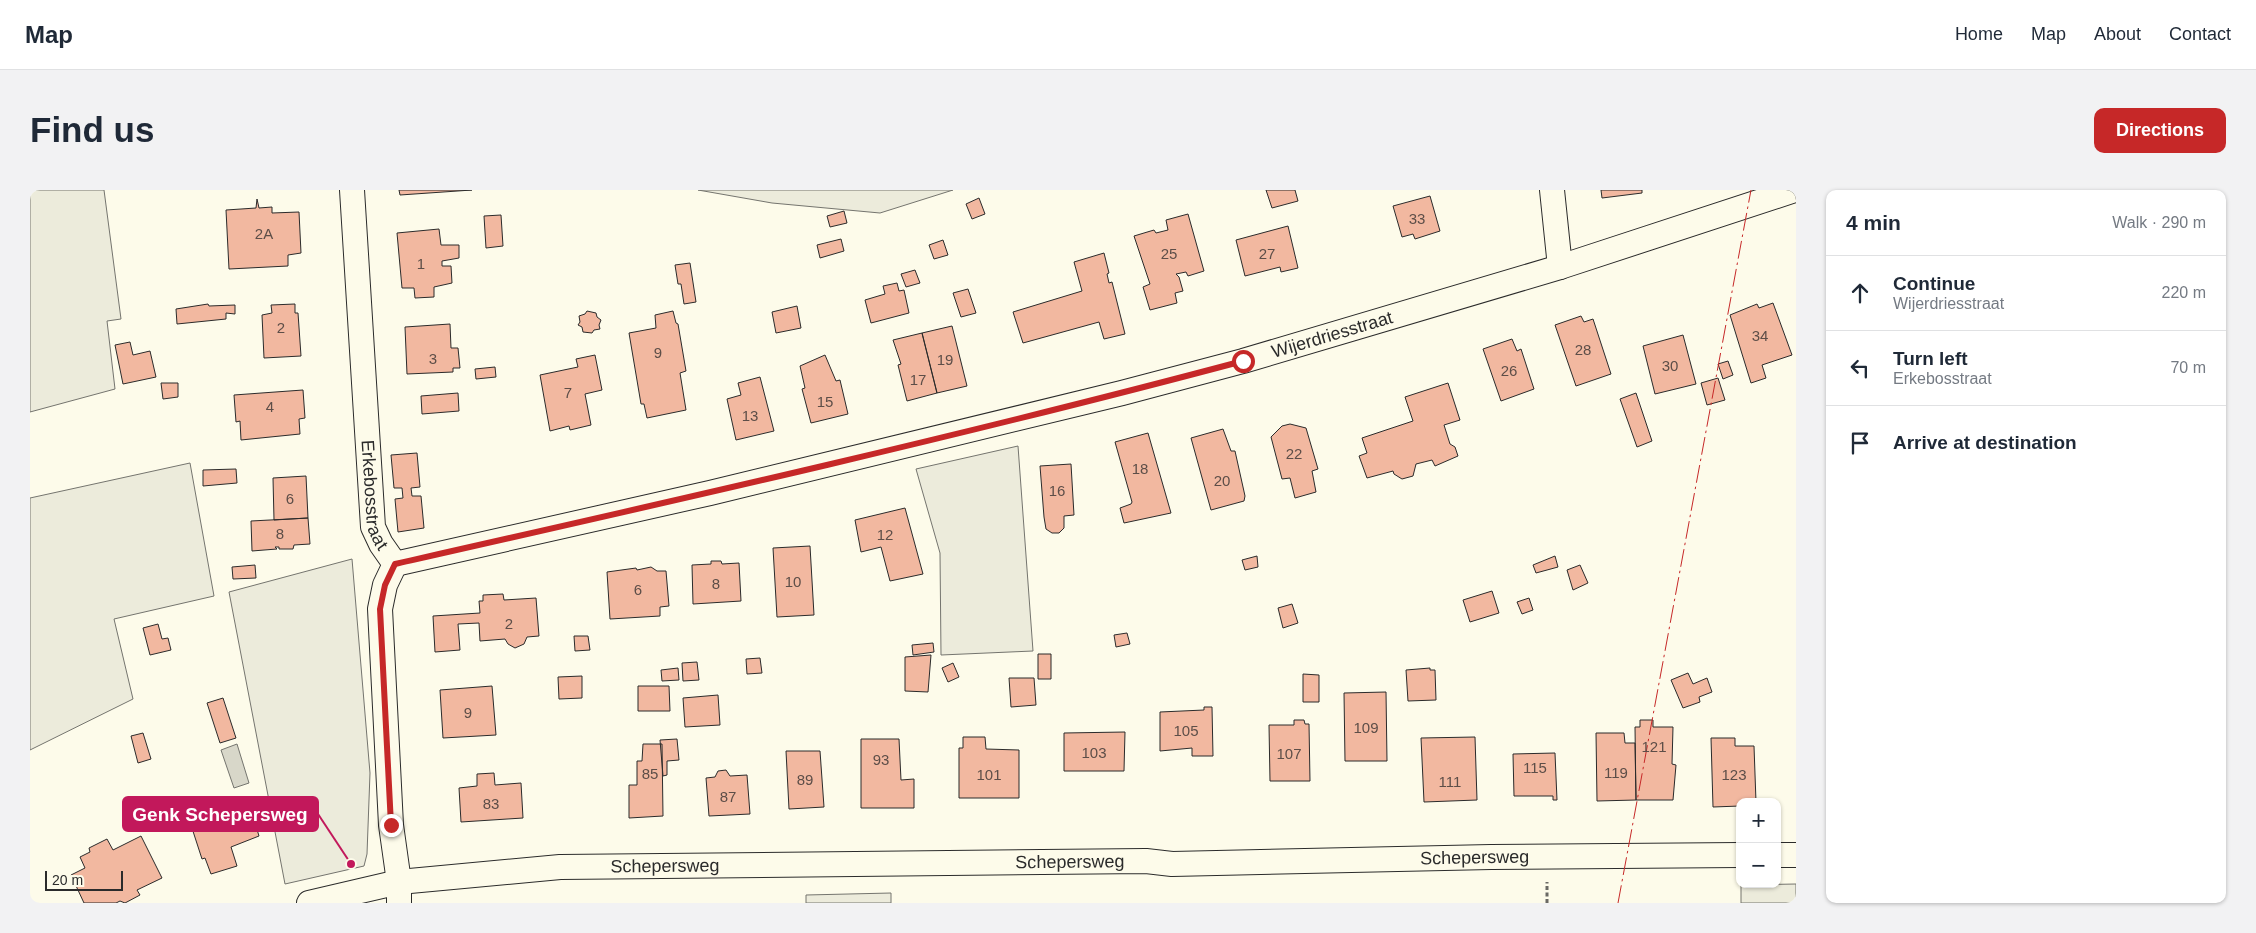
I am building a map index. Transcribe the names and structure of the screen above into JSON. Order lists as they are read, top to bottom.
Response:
{
  "streets": {
    "street": ["Wijerdriesstraat", "Erkebosstraat", "Schepersweg"]
  },
  "crossings": [
    ["Wijerdriesstraat", "Erkebosstraat"],
    ["Erkebosstraat", "Schepersweg"]
  ],
  "places": ["Genk Schepersweg"],
  "house_numbers": [
    "33",
    "2A",
    "25",
    "27",
    "1",
    "2",
    "34",
    "28",
    "9",
    "3",
    "19",
    "30",
    "26",
    "17",
    "7",
    "15",
    "4",
    "13",
    "22",
    "18",
    "20",
    "16",
    "6",
    "8",
    "12",
    "10",
    "8",
    "6",
    "2",
    "9",
    "109",
    "105",
    "121",
    "103",
    "107",
    "93",
    "115",
    "119",
    "85",
    "101",
    "123",
    "89",
    "111",
    "87",
    "83"
  ],
  "scale_bar": "20 m",
  "page": {
    "header": "Map",
    "nav": [
      "Home",
      "Map",
      "About",
      "Contact"
    ],
    "buttons": "Directions",
    "title": "Find us",
    "heading": ["4 min", "Walk · 290 m"],
    "list": [
      ["Continue", "Wijerdriesstraat", "220 m"],
      ["Turn left", "Erkebosstraat", "70 m"],
      "Arrive at destination"
    ],
    "map_buttons": ["+", "−"],
    "scale": "20 m"
  }
}
